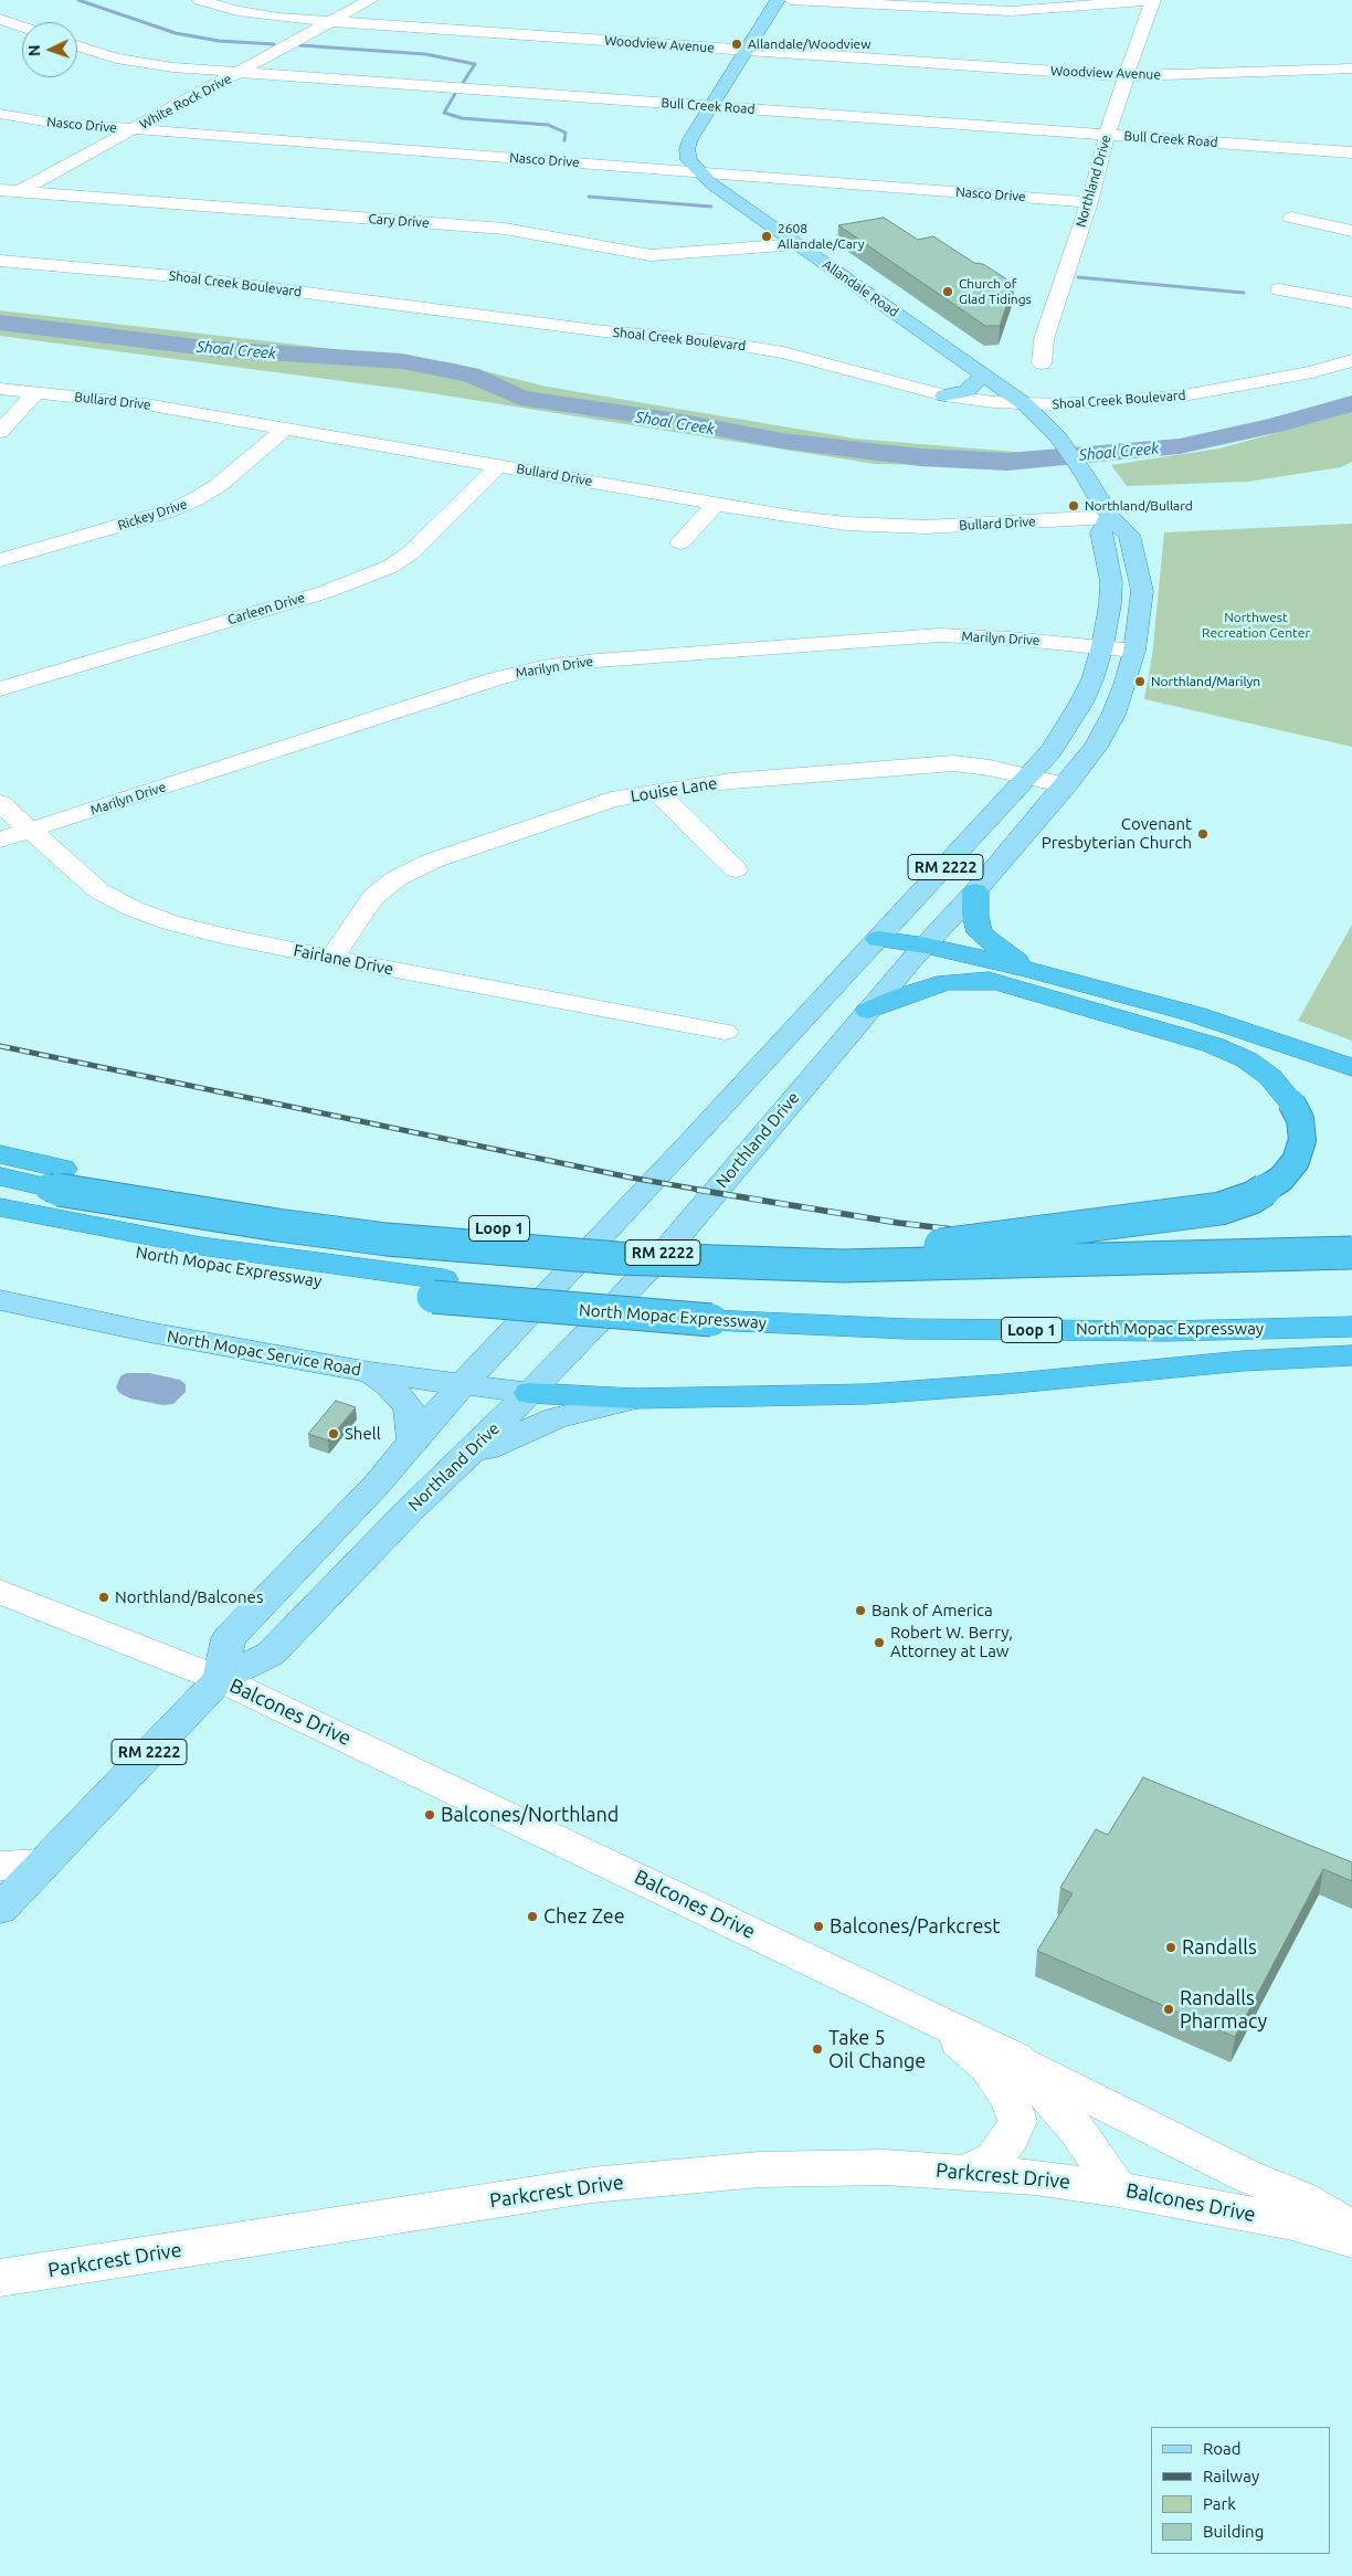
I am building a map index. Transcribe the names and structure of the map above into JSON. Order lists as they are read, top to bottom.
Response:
{
  "streets": {
    "highway": ["Loop 1", "North Mopac Expressway"],
    "main road": [
      "Northland Drive",
      "Allandale Road",
      "RM 2222",
      "North Mopac Service Road"
    ],
    "street": [
      "Woodview Avenue",
      "White Rock Drive",
      "Bull Creek Road",
      "Nasco Drive",
      "Cary Drive",
      "Shoal Creek Boulevard",
      "Bullard Drive",
      "Rickey Drive",
      "Carleen Drive",
      "Marilyn Drive",
      "Louise Lane",
      "Fairlane Drive",
      "Balcones Drive",
      "Parkcrest Drive"
    ]
  },
  "crossings": [
    ["Woodview Avenue", "White Rock Drive"],
    ["Woodview Avenue", "Northland Drive"],
    ["White Rock Drive", "Bull Creek Road"],
    ["White Rock Drive", "Nasco Drive"],
    ["White Rock Drive", "Cary Drive"],
    ["Bull Creek Road", "Northland Drive"],
    ["Nasco Drive", "Northland Drive"],
    ["Nasco Drive", "Allandale Road"],
    ["Northland Drive", "Shoal Creek Boulevard"],
    ["Northland Drive", "Allandale Road"],
    ["Northland Drive", "Bullard Drive"],
    ["Northland Drive", "Marilyn Drive"],
    ["Northland Drive", "Louise Lane"],
    ["Northland Drive", "RM 2222"],
    ["Northland Drive", "North Mopac Service Road"],
    ["Northland Drive", "Balcones Drive"],
    ["Cary Drive", "Allandale Road"],
    ["Shoal Creek Boulevard", "Allandale Road"],
    ["Bullard Drive", "Rickey Drive"],
    ["Bullard Drive", "Carleen Drive"],
    ["Bullard Drive", "RM 2222"],
    ["Marilyn Drive", "RM 2222"],
    ["Marilyn Drive", "Fairlane Drive"],
    ["Louise Lane", "RM 2222"],
    ["Louise Lane", "Fairlane Drive"],
    ["RM 2222", "North Mopac Service Road"],
    ["RM 2222", "Balcones Drive"],
    ["Balcones Drive", "Parkcrest Drive"]
  ],
  "water": ["Shoal Creek"],
  "parks": ["Northwest Recreation Center"],
  "places": [
    "Allandale/Woodview",
    "2608 Allandale/Cary",
    "Church of Glad Tidings",
    "Northland/Bullard",
    "Northland/Marilyn",
    "Covenant Presbyterian Church",
    "Shell",
    "Northland/Balcones",
    "Bank of America",
    "Robert W. Berry, Attorney at Law",
    "Balcones/Northland",
    "Chez Zee",
    "Balcones/Parkcrest",
    "Randalls",
    "Randalls Pharmacy",
    "Take 5 Oil Change"
  ],
  "legend": [
    "Road",
    "Railway",
    "Park",
    "Building"
  ],
  "north": "left"
}
